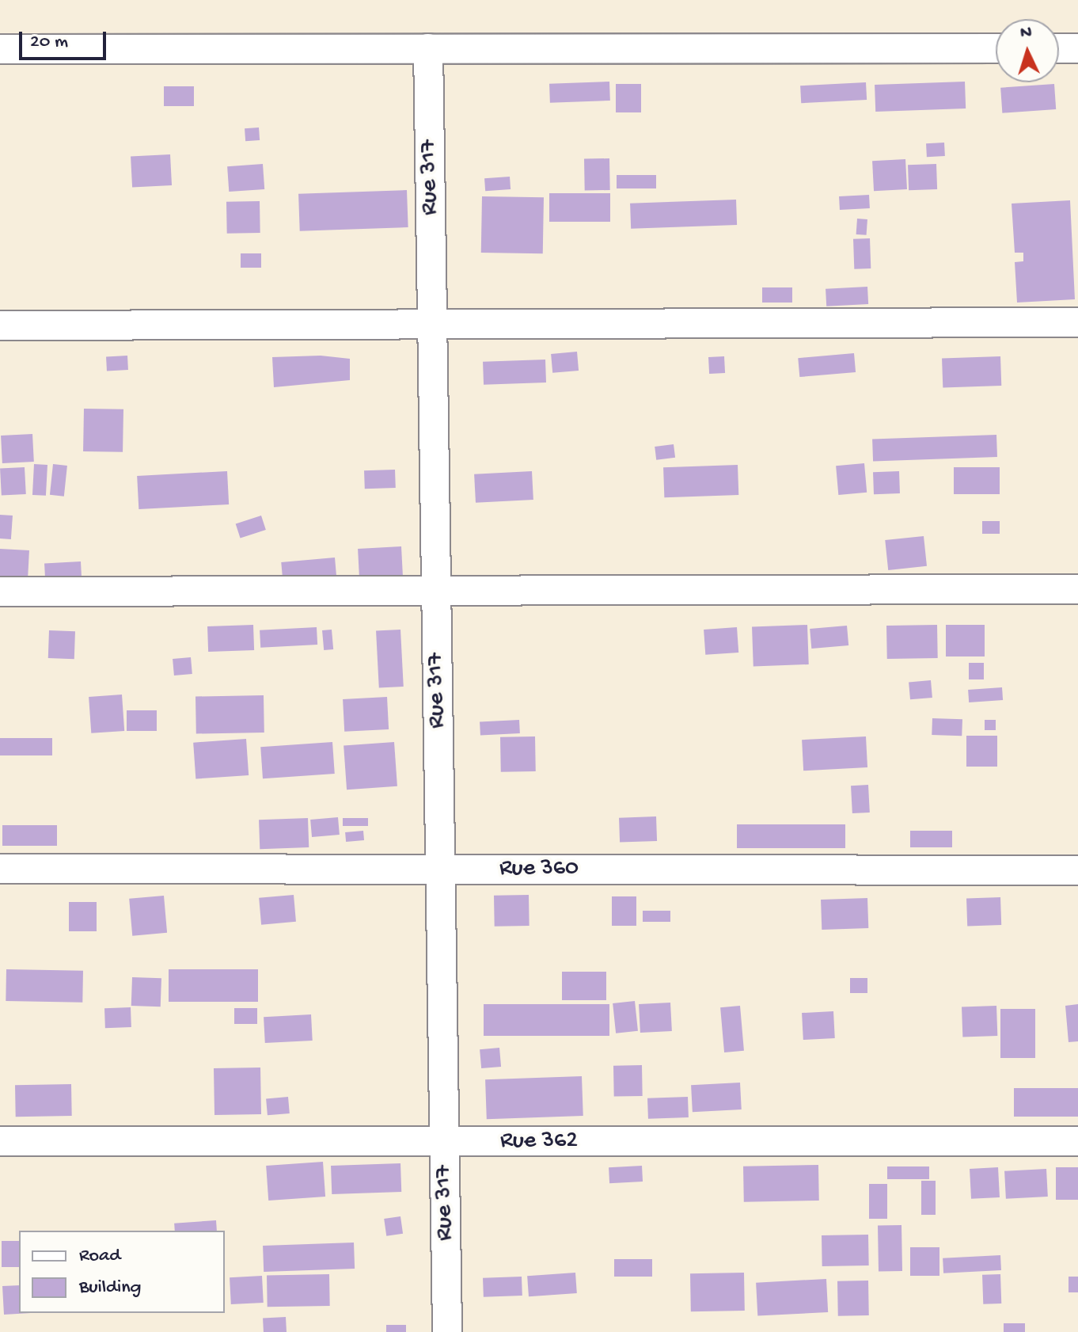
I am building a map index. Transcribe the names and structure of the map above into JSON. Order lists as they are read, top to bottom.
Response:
{
  "streets": {
    "street": ["Rue 317", "Rue 360", "Rue 362"]
  },
  "crossings": [
    ["Rue 317", "Rue 360"],
    ["Rue 317", "Rue 362"]
  ],
  "legend": ["Road", "Building"],
  "scale_bar": "20 m",
  "north": "top"
}
